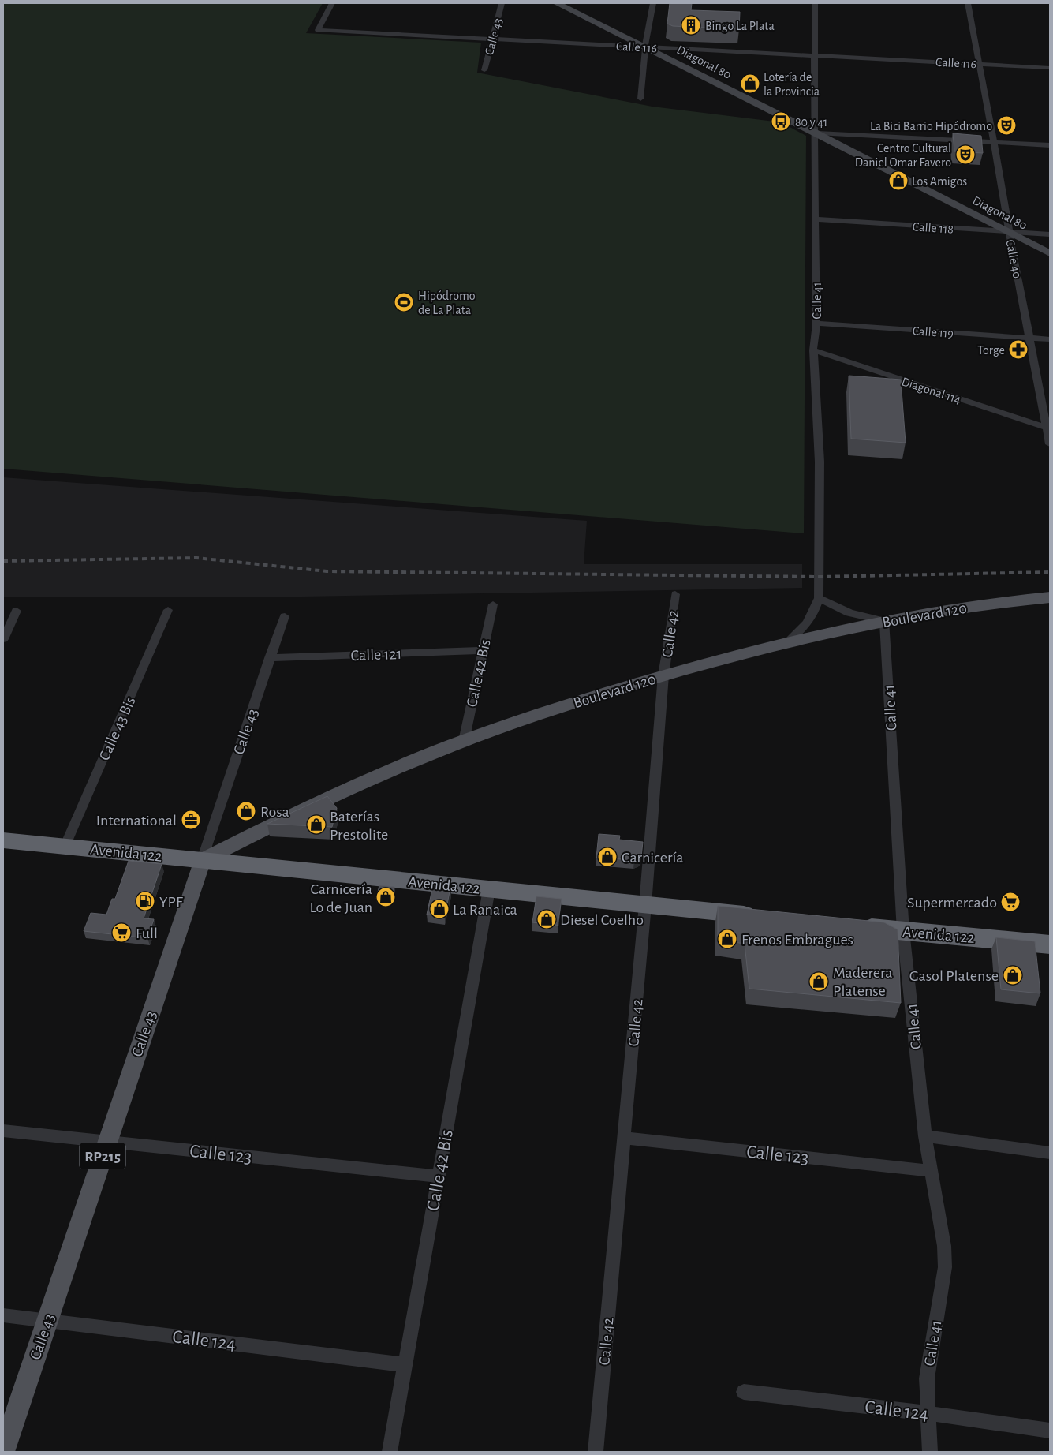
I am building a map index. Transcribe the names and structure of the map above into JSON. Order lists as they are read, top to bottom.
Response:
{
  "streets": {
    "highway": ["Avenida 122"],
    "main road": [
      "Calle 43",
      "Diagonal 80",
      "Boulevard 120",
      "RP215"
    ],
    "street": [
      "Calle 116",
      "Calle 118",
      "Calle 40",
      "Calle 41",
      "Calle 119",
      "Diagonal 114",
      "Calle 42",
      "Calle 121",
      "Calle 42 Bis",
      "Calle 43 Bis",
      "Calle 123",
      "Calle 124"
    ]
  },
  "crossings": [
    ["Calle 43", "Calle 116"],
    ["Calle 43", "Boulevard 120"],
    ["Calle 43", "Calle 121"],
    ["Calle 43", "Avenida 122"],
    ["Calle 43", "Calle 123"],
    ["Calle 43", "Calle 124"],
    ["Calle 116", "Diagonal 80"],
    ["Calle 116", "Calle 40"],
    ["Calle 116", "Calle 41"],
    ["Diagonal 80", "Calle 118"],
    ["Diagonal 80", "Calle 40"],
    ["Diagonal 80", "Calle 41"],
    ["Calle 118", "Calle 40"],
    ["Calle 118", "Calle 41"],
    ["Calle 40", "Calle 119"],
    ["Calle 40", "Diagonal 114"],
    ["Calle 41", "Calle 119"],
    ["Calle 41", "Diagonal 114"],
    ["Calle 41", "Boulevard 120"],
    ["Calle 41", "Avenida 122"],
    ["Calle 41", "Calle 123"],
    ["Calle 41", "Calle 124"],
    ["Boulevard 120", "Calle 42"],
    ["Boulevard 120", "Calle 42 Bis"],
    ["Boulevard 120", "Avenida 122"],
    ["Calle 42", "Avenida 122"],
    ["Calle 42", "Calle 123"],
    ["Calle 121", "Calle 42 Bis"],
    ["Calle 42 Bis", "Avenida 122"],
    ["Calle 42 Bis", "Calle 123"],
    ["Calle 42 Bis", "Calle 124"],
    ["Calle 43 Bis", "Avenida 122"]
  ],
  "places": {
    "building": ["Bingo La Plata"],
    "shop": [
      "Lotería de la Provincia",
      "Los Amigos",
      "Rosa",
      "Baterías Prestolite",
      "Carnicería",
      "Carnicería Lo de Juan",
      "La Ranaica",
      "Diesel Coelho",
      "Frenos Embragues",
      "Gasol Platense",
      "Maderera Platense"
    ],
    "bus stop": ["80 y 41"],
    "theatre": ["La Bici Barrio Hipódromo", "Centro Cultural Daniel Omar Favero"],
    "sports": ["Hipódromo de La Plata"],
    "pharmacy": ["Torge"],
    "office": ["International"],
    "fuel station": ["YPF"],
    "supermarket": ["Supermercado", "Full"]
  }
}
